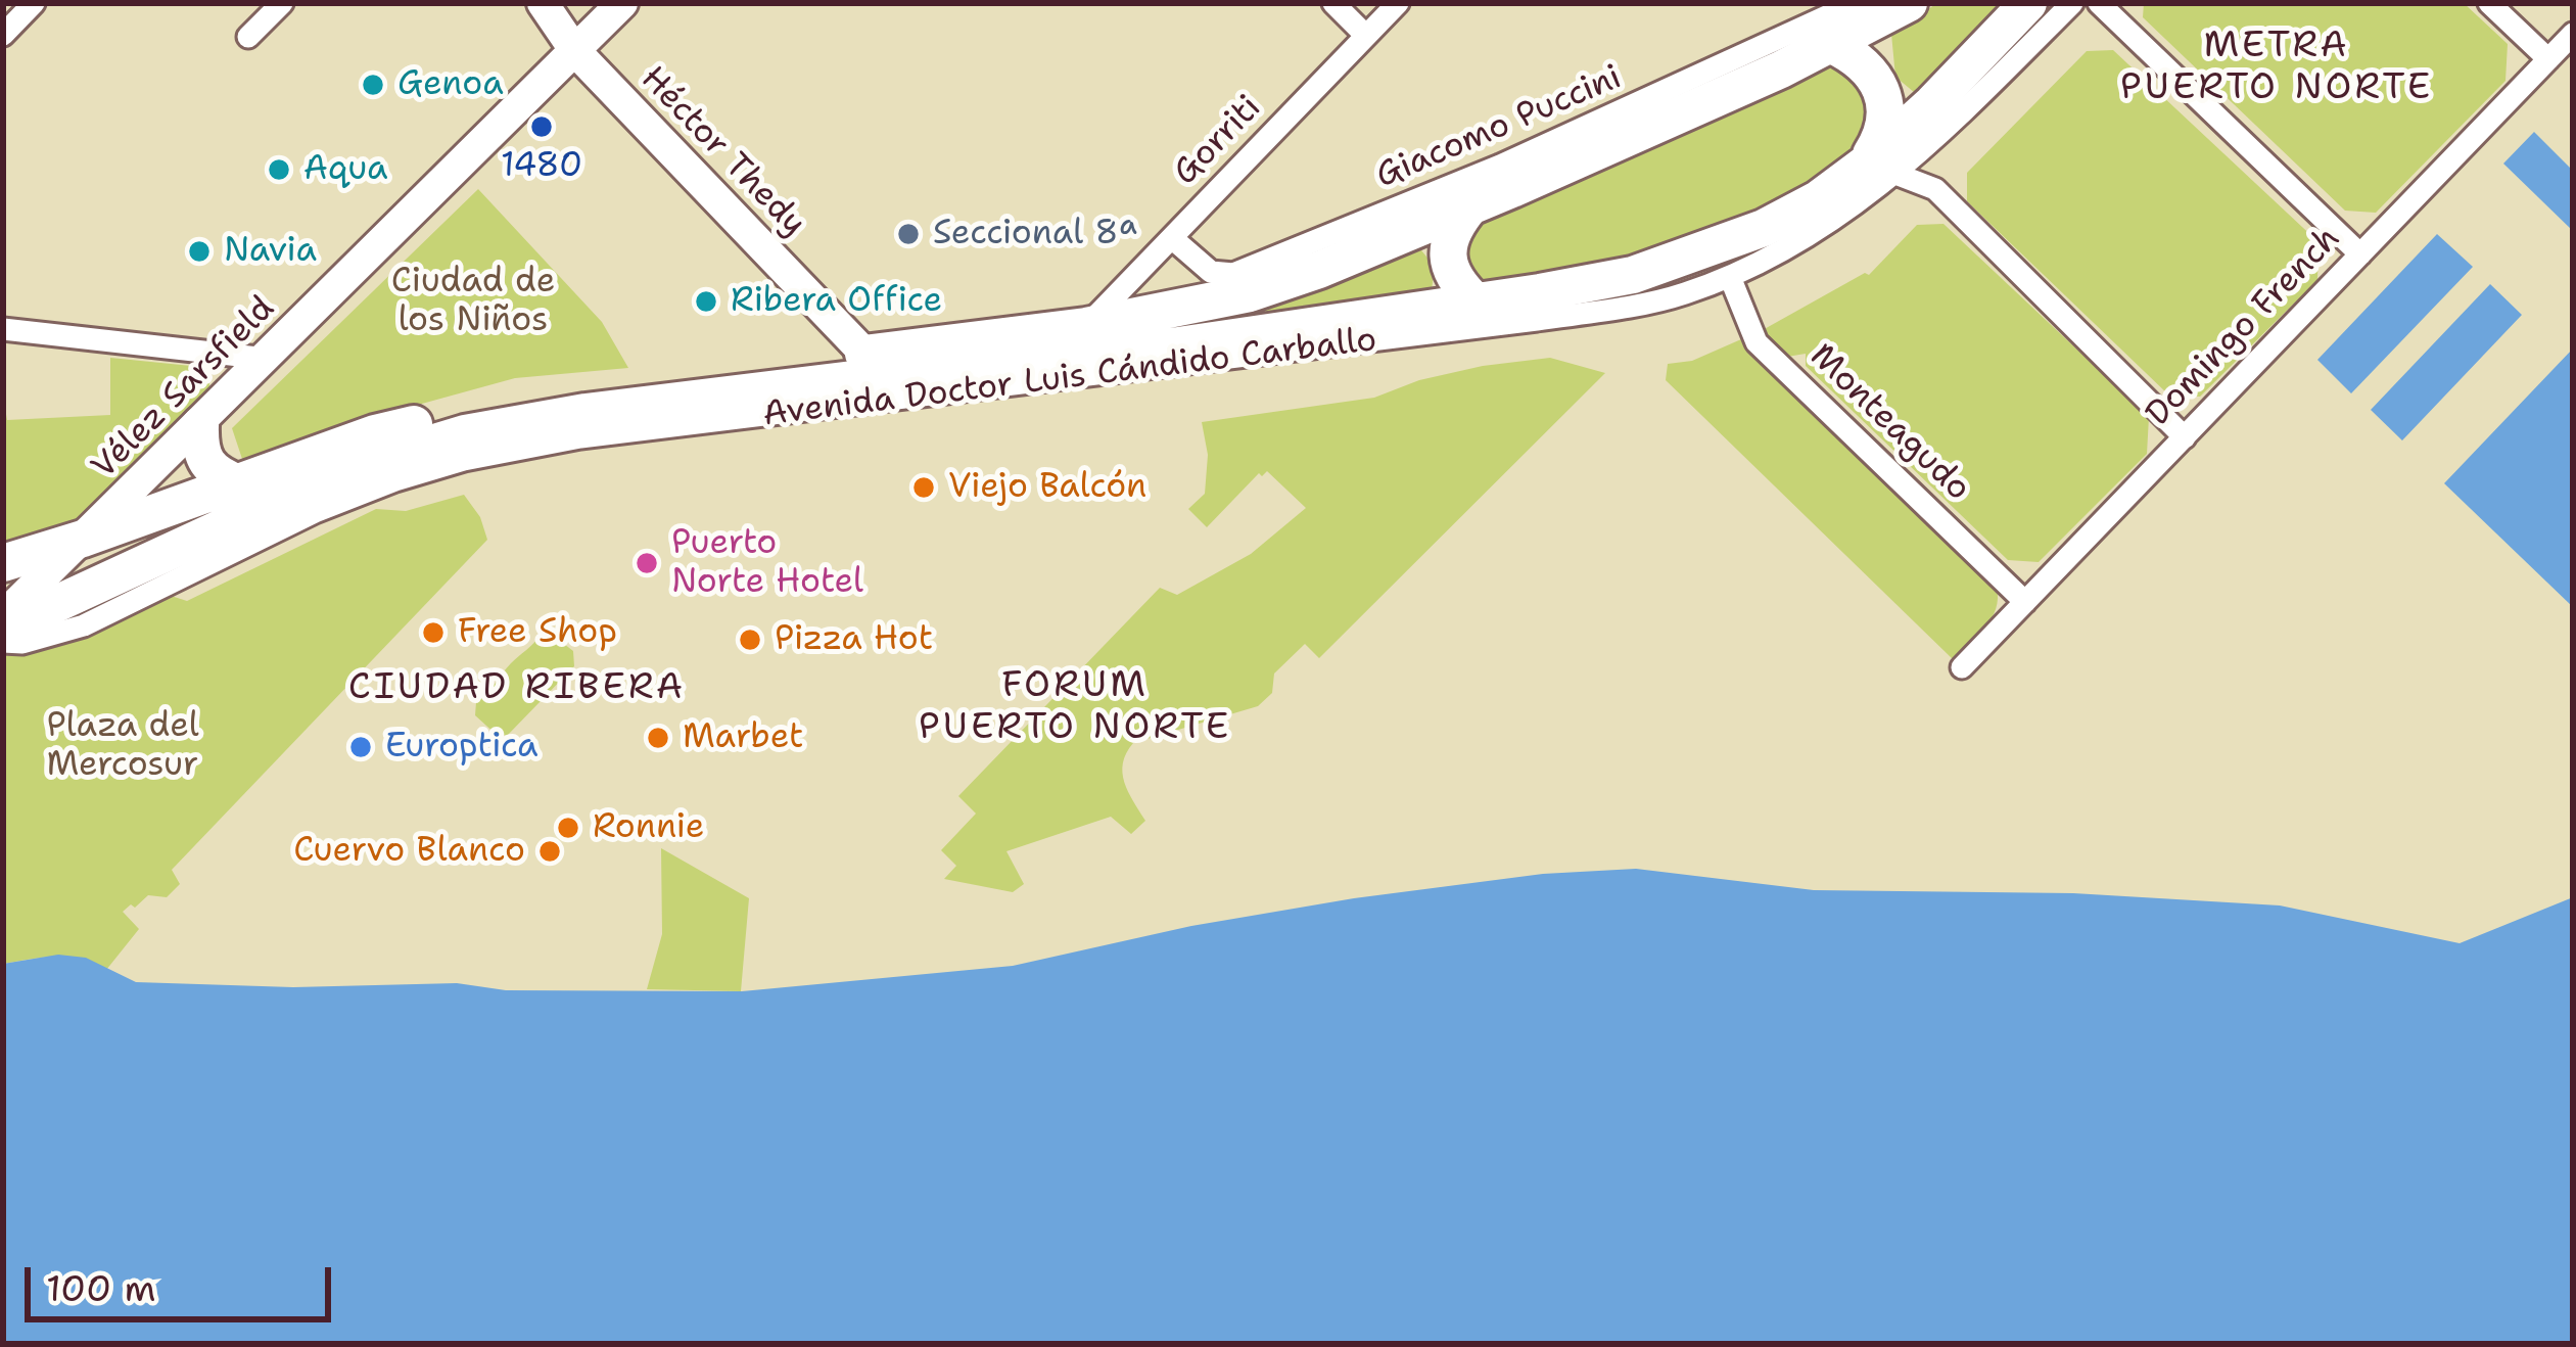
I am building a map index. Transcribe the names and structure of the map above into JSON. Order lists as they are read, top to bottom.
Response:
{
  "streets": {
    "main road": ["Héctor Thedy", "Avenida Doctor Luis Cándido Carballo", "Vélez Sarsfield"],
    "street": [
      "Giacomo Puccini",
      "Gorriti",
      "Domingo French",
      "Monteagudo"
    ]
  },
  "crossings": [
    ["Giacomo Puccini", "Gorriti"],
    ["Gorriti", "Avenida Doctor Luis Cándido Carballo"],
    ["Héctor Thedy", "Avenida Doctor Luis Cándido Carballo"],
    ["Héctor Thedy", "Vélez Sarsfield"],
    ["Domingo French", "Monteagudo"],
    ["Avenida Doctor Luis Cándido Carballo", "Vélez Sarsfield"],
    ["Avenida Doctor Luis Cándido Carballo", "Monteagudo"]
  ],
  "districts": ["METRA PUERTO NORTE", "FORUM PUERTO NORTE", "CIUDAD RIBERA"],
  "parks": ["Ciudad de los Niños", "Plaza del Mercosur"],
  "places": [
    "Genoa",
    "1480",
    "Aqua",
    "Seccional 8ª",
    "Navia",
    "Ribera Office",
    "Viejo Balcón",
    "Puerto Norte Hotel",
    "Free Shop",
    "Pizza Hot",
    "Marbet",
    "Europtica",
    "Ronnie",
    "Cuervo Blanco"
  ],
  "scale_bar": "100 m"
}
